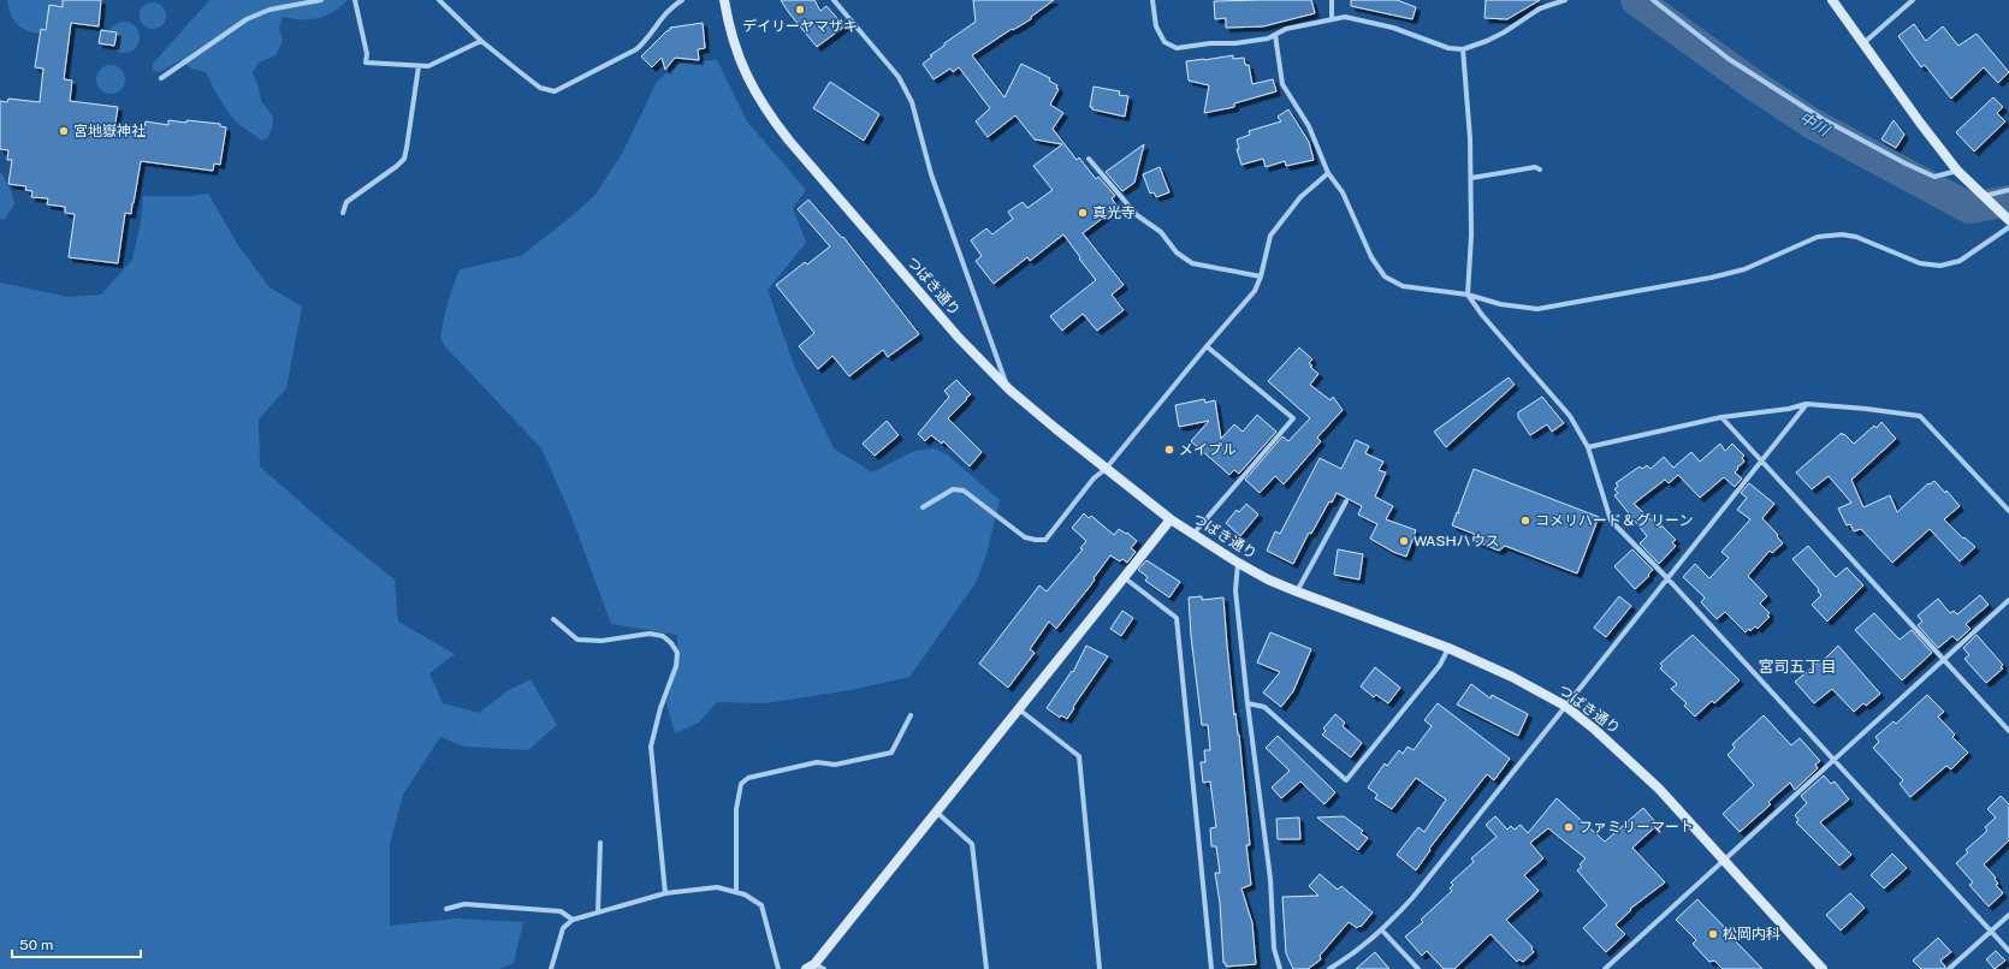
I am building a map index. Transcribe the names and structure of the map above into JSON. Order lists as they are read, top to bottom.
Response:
{
  "streets": {
    "main road": ["つばき通り"]
  },
  "districts": ["宮司五丁目"],
  "water": ["中川"],
  "places": [
    "デイリーヤマザキ",
    "宮地嶽神社",
    "真光寺",
    "メイプル",
    "コメリハード＆グリーン",
    "WASHハウス",
    "ファミリーマート",
    "松岡内科"
  ],
  "scale_bar": "50 m"
}
